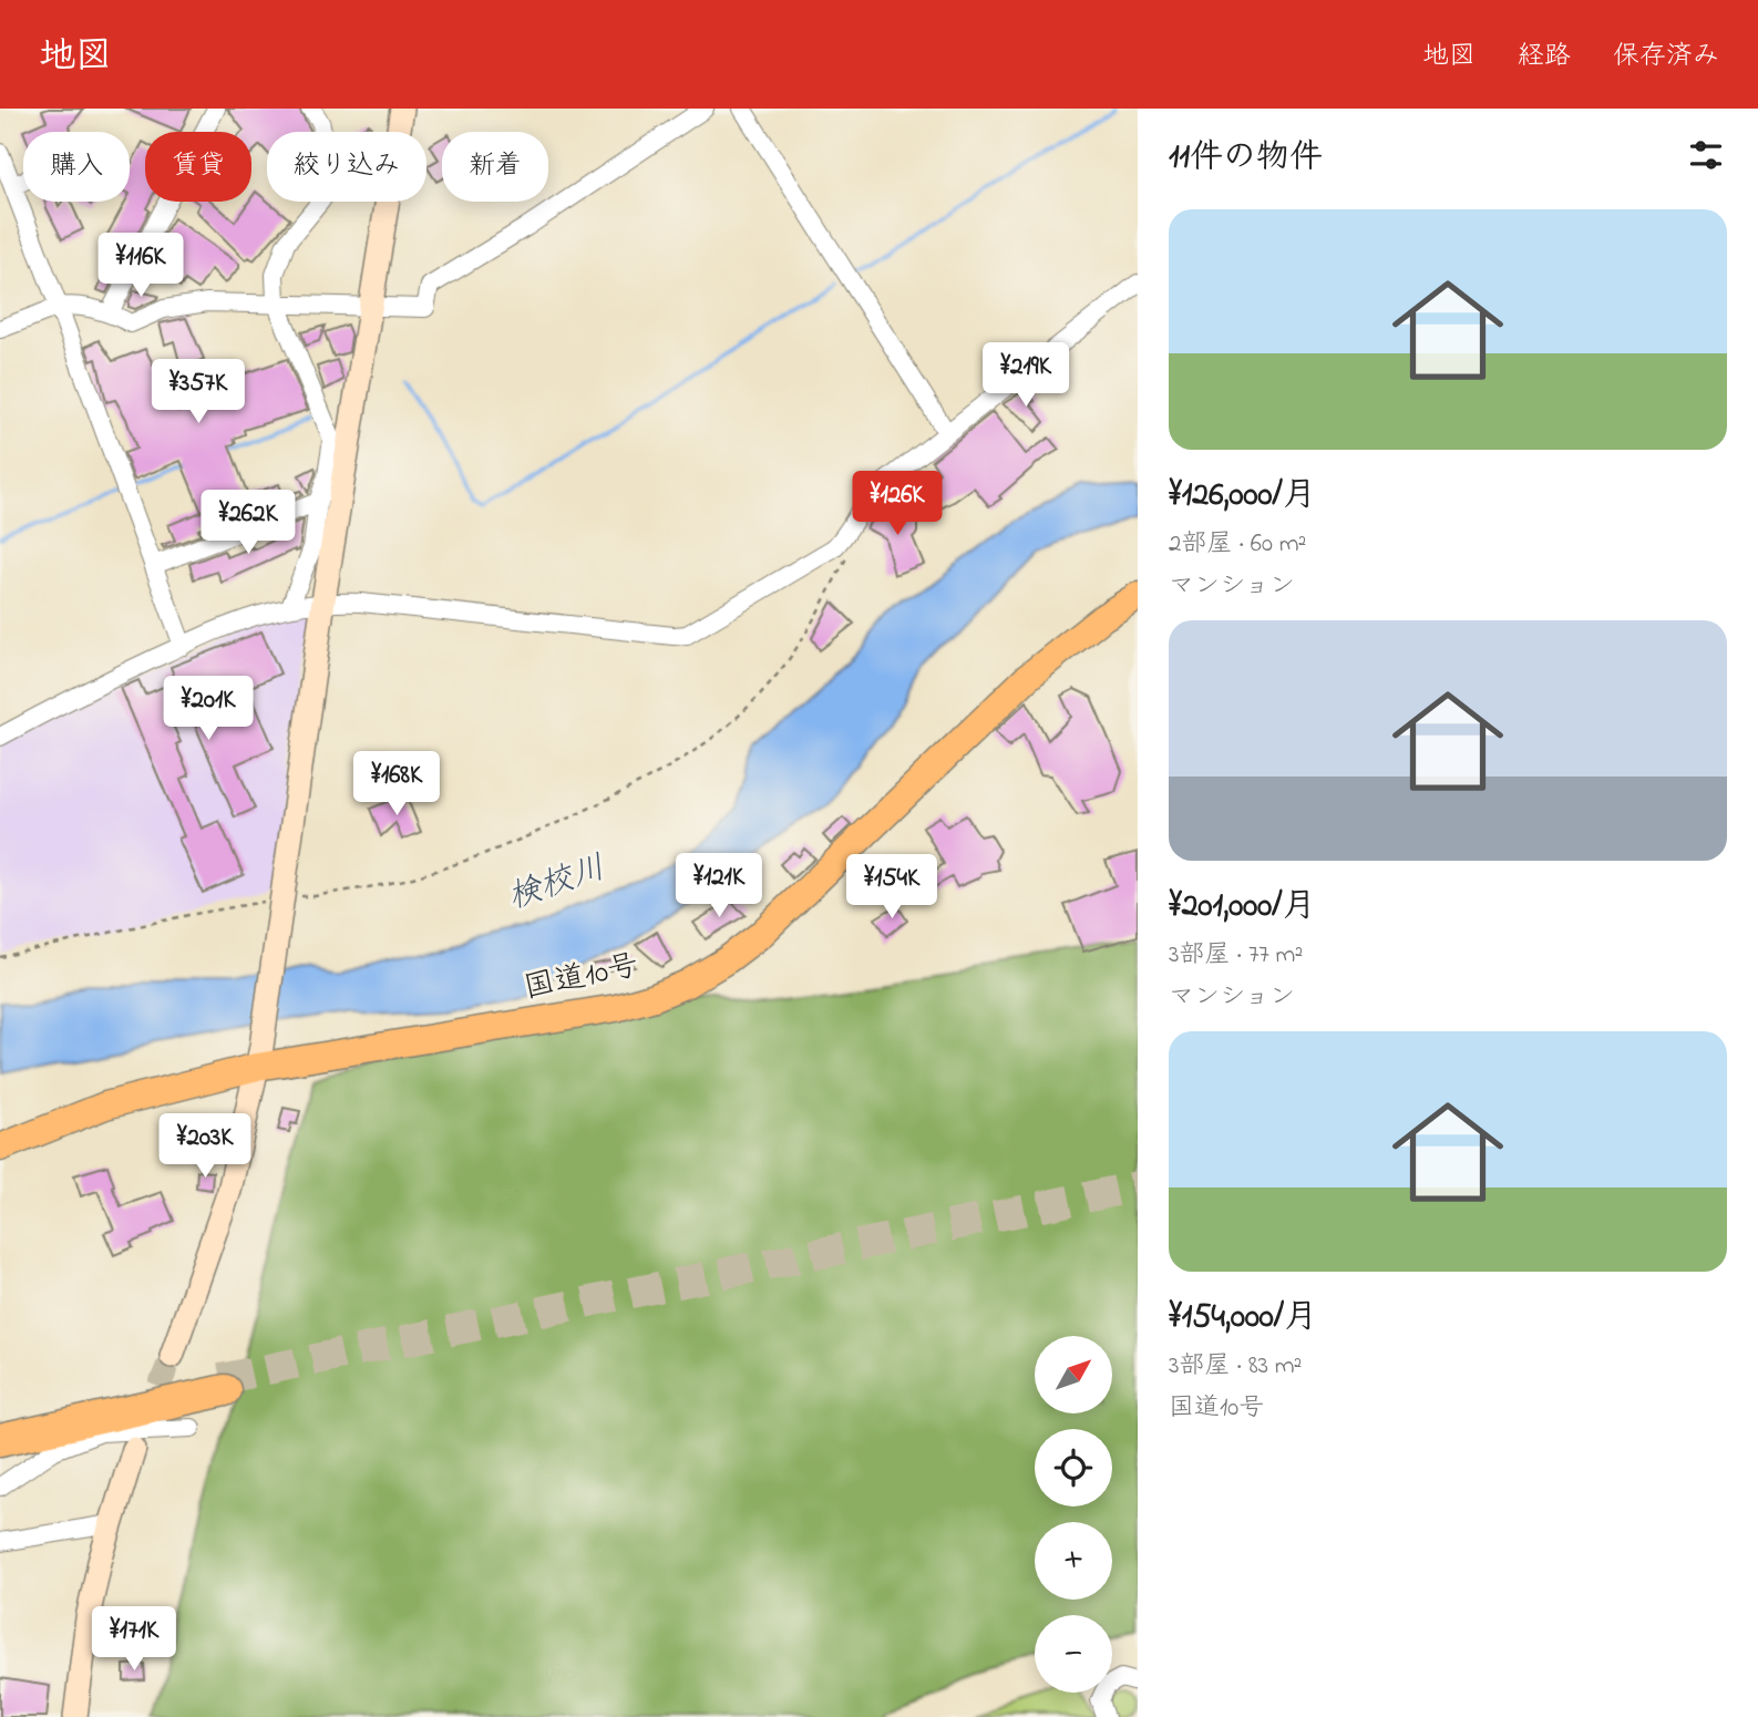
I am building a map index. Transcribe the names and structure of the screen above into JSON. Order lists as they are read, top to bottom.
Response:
{
  "streets": {
    "highway": ["国道10号"]
  },
  "water": ["検校川"],
  "north": "top right",
  "page": {
    "header": "地図",
    "nav": ["地図", "経路", "保存済み"],
    "heading": "11件の物件",
    "chip": [
      "購入",
      "賃貸",
      "絞り込み",
      "新着"
    ],
    "list": [
      {
        "name": "¥126,000/月",
        "note": "2部屋 · 60 m² · マンション"
      },
      {
        "name": "¥201,000/月",
        "note": "3部屋 · 77 m² · マンション"
      },
      {
        "name": "¥154,000/月",
        "note": "3部屋 · 83 m² · 国道10号"
      }
    ],
    "price": [
      "¥116K",
      "¥219K",
      "¥357K",
      "¥126K",
      "¥262K",
      "¥201K",
      "¥168K",
      "¥121K",
      "¥154K",
      "¥203K",
      "¥171K"
    ],
    "map_buttons": ["+", "−"]
  }
}
